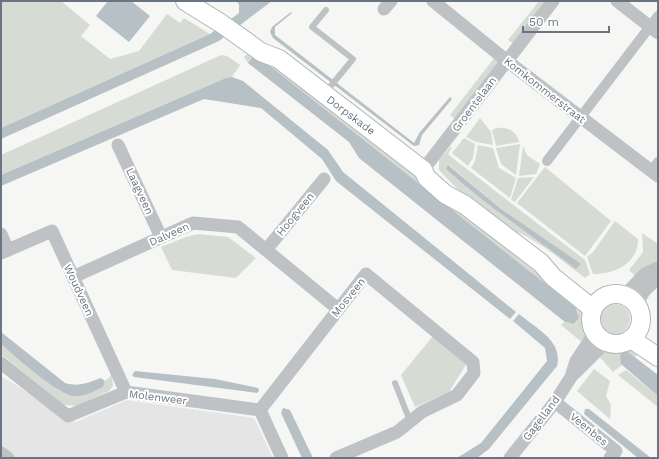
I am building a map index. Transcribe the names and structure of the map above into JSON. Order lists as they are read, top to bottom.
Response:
{
  "streets": {
    "main road": ["Dorpskade"],
    "street": [
      "Komkommerstraat",
      "Groentelaan",
      "Laagveen",
      "Hoogveen",
      "Dalveen",
      "Woudveen",
      "Mosveen",
      "Molenweer",
      "Gagelland",
      "Veenbes"
    ]
  },
  "crossings": [
    ["Komkommerstraat", "Groentelaan"],
    ["Groentelaan", "Dorpskade"],
    ["Dorpskade", "Gagelland"],
    ["Laagveen", "Dalveen"],
    ["Hoogveen", "Dalveen"],
    ["Dalveen", "Woudveen"],
    ["Dalveen", "Mosveen"],
    ["Woudveen", "Molenweer"],
    ["Mosveen", "Molenweer"],
    ["Gagelland", "Veenbes"]
  ],
  "scale_bar": "50 m"
}
